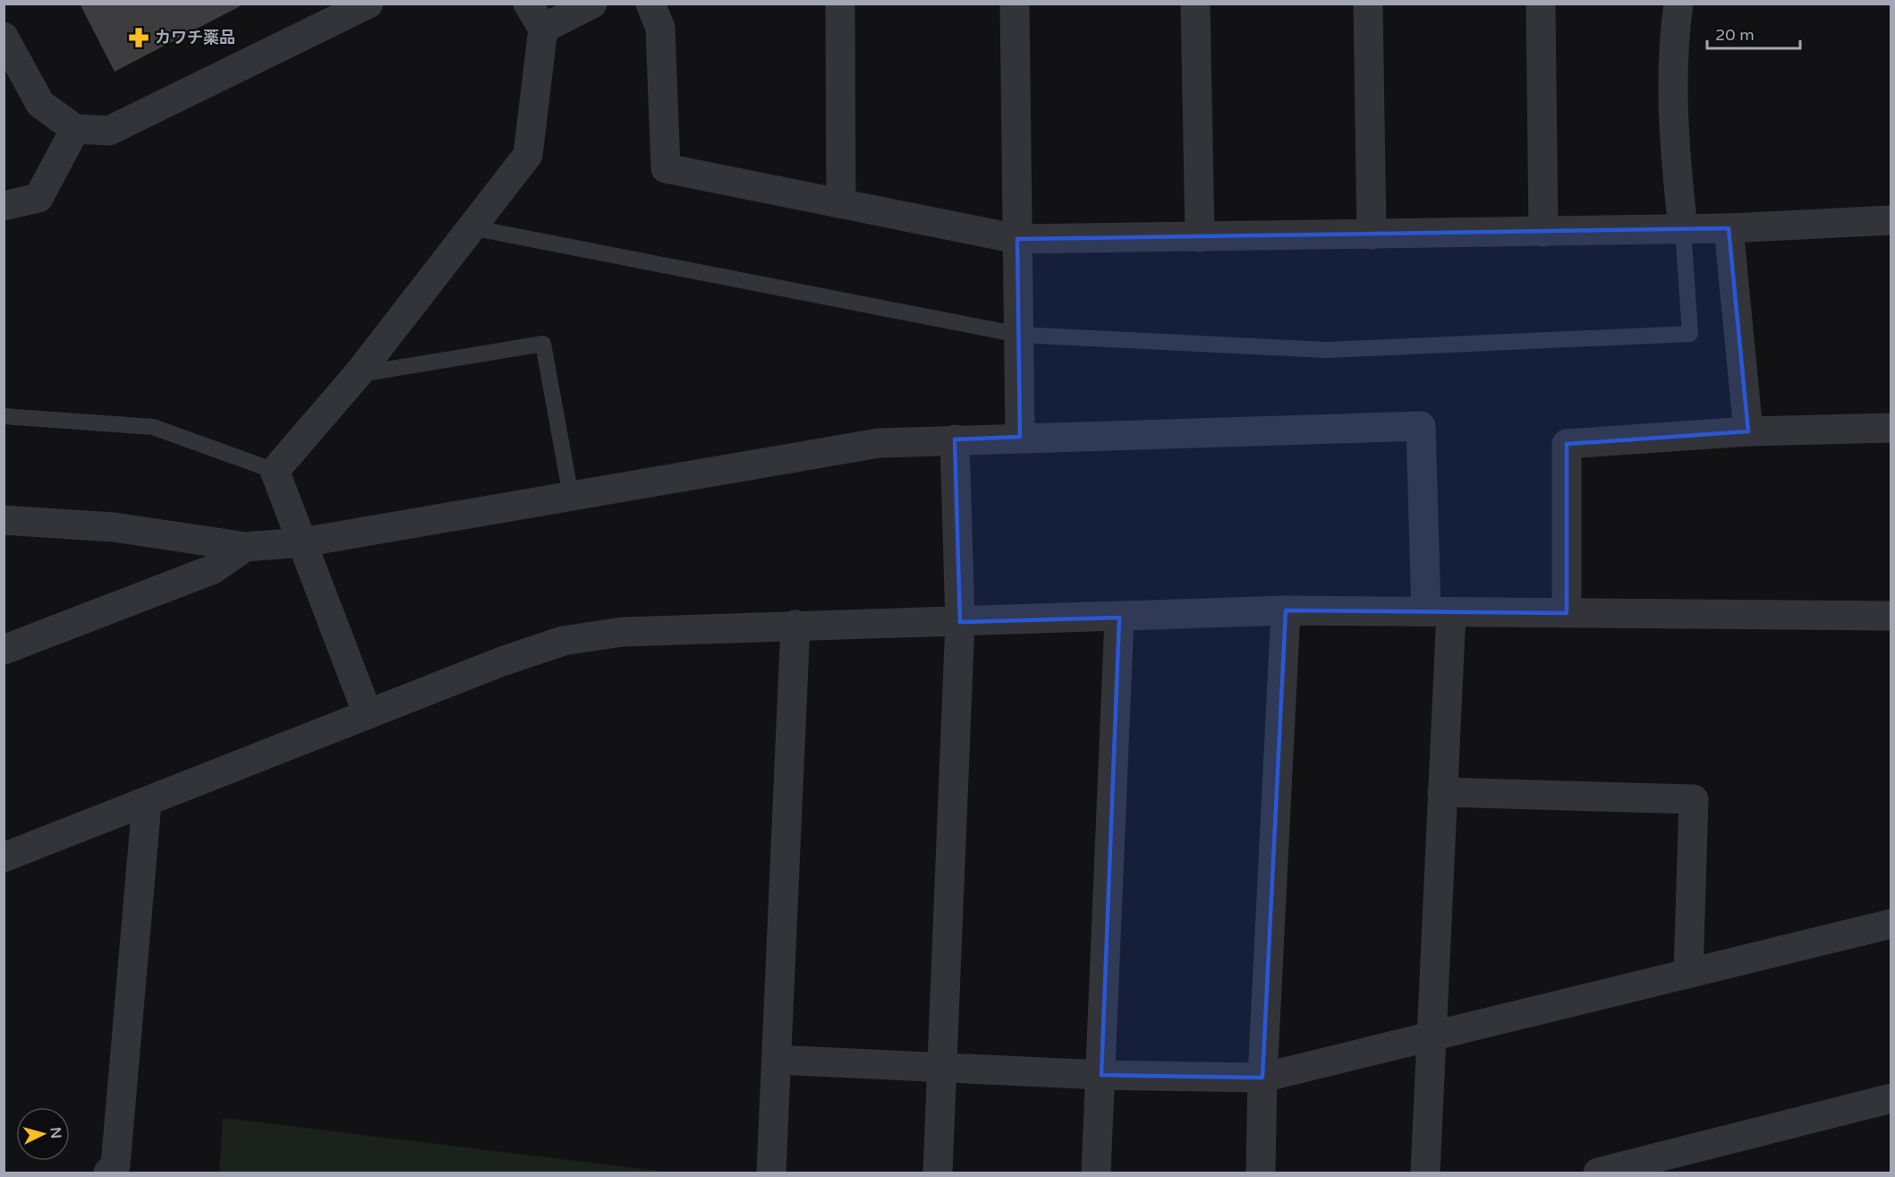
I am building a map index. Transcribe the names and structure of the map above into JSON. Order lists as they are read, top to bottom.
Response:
{
  "places": {
    "pharmacy": ["カワチ薬品"]
  },
  "scale_bar": "20 m",
  "north": "right"
}
